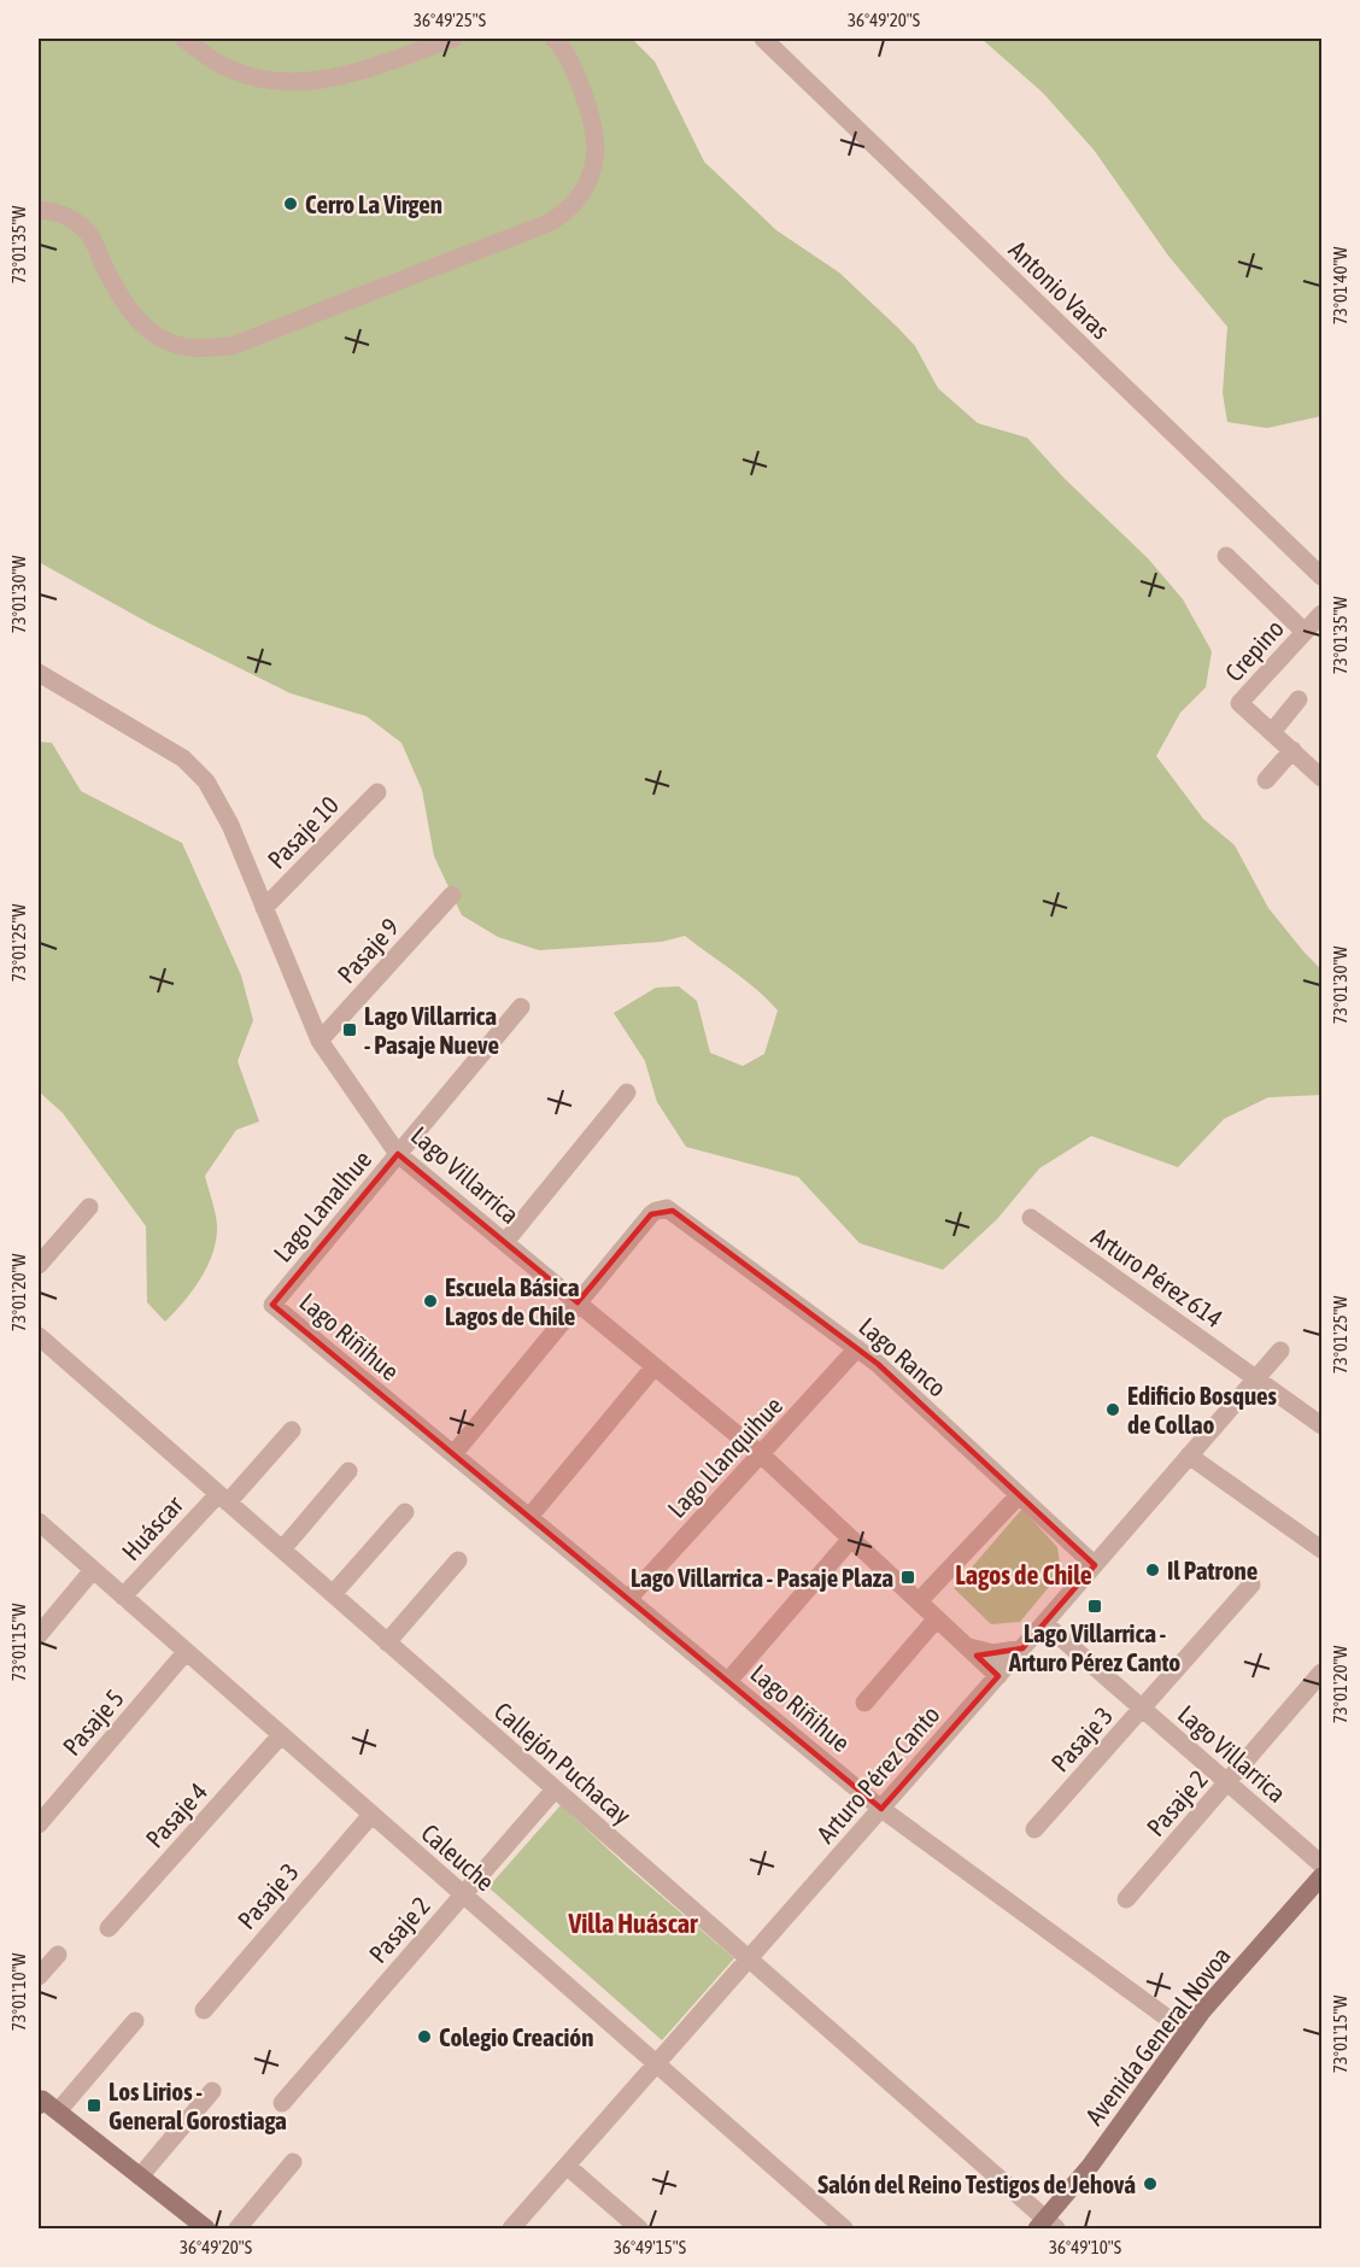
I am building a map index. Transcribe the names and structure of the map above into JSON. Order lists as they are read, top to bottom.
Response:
{
  "streets": {
    "main road": ["Avenida General Novoa"],
    "street": [
      "Antonio Varas",
      "Crepino",
      "Pasaje 10",
      "Pasaje 9",
      "Lago Villarrica",
      "Lago Lanalhue",
      "Arturo Pérez 614",
      "Lago Riñihue",
      "Lago Ranco",
      "Lago Llanquihue",
      "Huáscar",
      "Pasaje 5",
      "Pasaje 3",
      "Callejón Puchacay",
      "Arturo Pérez Canto",
      "Pasaje 2",
      "Pasaje 4",
      "Caleuche"
    ]
  },
  "crossings": [
    ["Pasaje 10", "Lago Villarrica"],
    ["Pasaje 9", "Lago Villarrica"],
    ["Lago Villarrica", "Lago Lanalhue"],
    ["Lago Villarrica", "Lago Ranco"],
    ["Lago Villarrica", "Lago Llanquihue"],
    ["Lago Villarrica", "Pasaje 3"],
    ["Lago Villarrica", "Arturo Pérez Canto"],
    ["Lago Villarrica", "Pasaje 2"],
    ["Lago Lanalhue", "Lago Riñihue"],
    ["Arturo Pérez 614", "Arturo Pérez Canto"],
    ["Lago Riñihue", "Lago Llanquihue"],
    ["Lago Riñihue", "Arturo Pérez Canto"],
    ["Lago Riñihue", "Avenida General Novoa"],
    ["Lago Ranco", "Lago Llanquihue"],
    ["Lago Ranco", "Arturo Pérez Canto"],
    ["Huáscar", "Callejón Puchacay"],
    ["Huáscar", "Caleuche"],
    ["Pasaje 5", "Caleuche"],
    ["Pasaje 3", "Caleuche"],
    ["Callejón Puchacay", "Arturo Pérez Canto"],
    ["Callejón Puchacay", "Pasaje 2"],
    ["Callejón Puchacay", "Avenida General Novoa"],
    ["Arturo Pérez Canto", "Caleuche"],
    ["Pasaje 2", "Caleuche"],
    ["Pasaje 4", "Caleuche"]
  ],
  "districts": ["Lagos de Chile", "Villa Huáscar"],
  "places": {
    "other": [
      "Cerro La Virgen",
      "Escuela Básica Lagos de Chile",
      "Edificio Bosques de Collao",
      "Il Patrone",
      "Colegio Creación",
      "Salón del Reino Testigos de Jehová"
    ],
    "transit": [
      "Lago Villarrica - Pasaje Nueve",
      "Lago Villarrica - Pasaje Plaza",
      "Lago Villarrica - Arturo Pérez Canto",
      "Los Lirios - General Gorostiaga"
    ]
  },
  "coordinates": [
    "36°49'25\"S",
    "36°49'20\"S",
    "73°01'35\"W",
    "73°01'40\"W",
    "73°01'30\"W",
    "73°01'25\"W",
    "73°01'20\"W",
    "73°01'15\"W",
    "73°01'10\"W",
    "36°49'15\"S",
    "36°49'10\"S"
  ]
}
